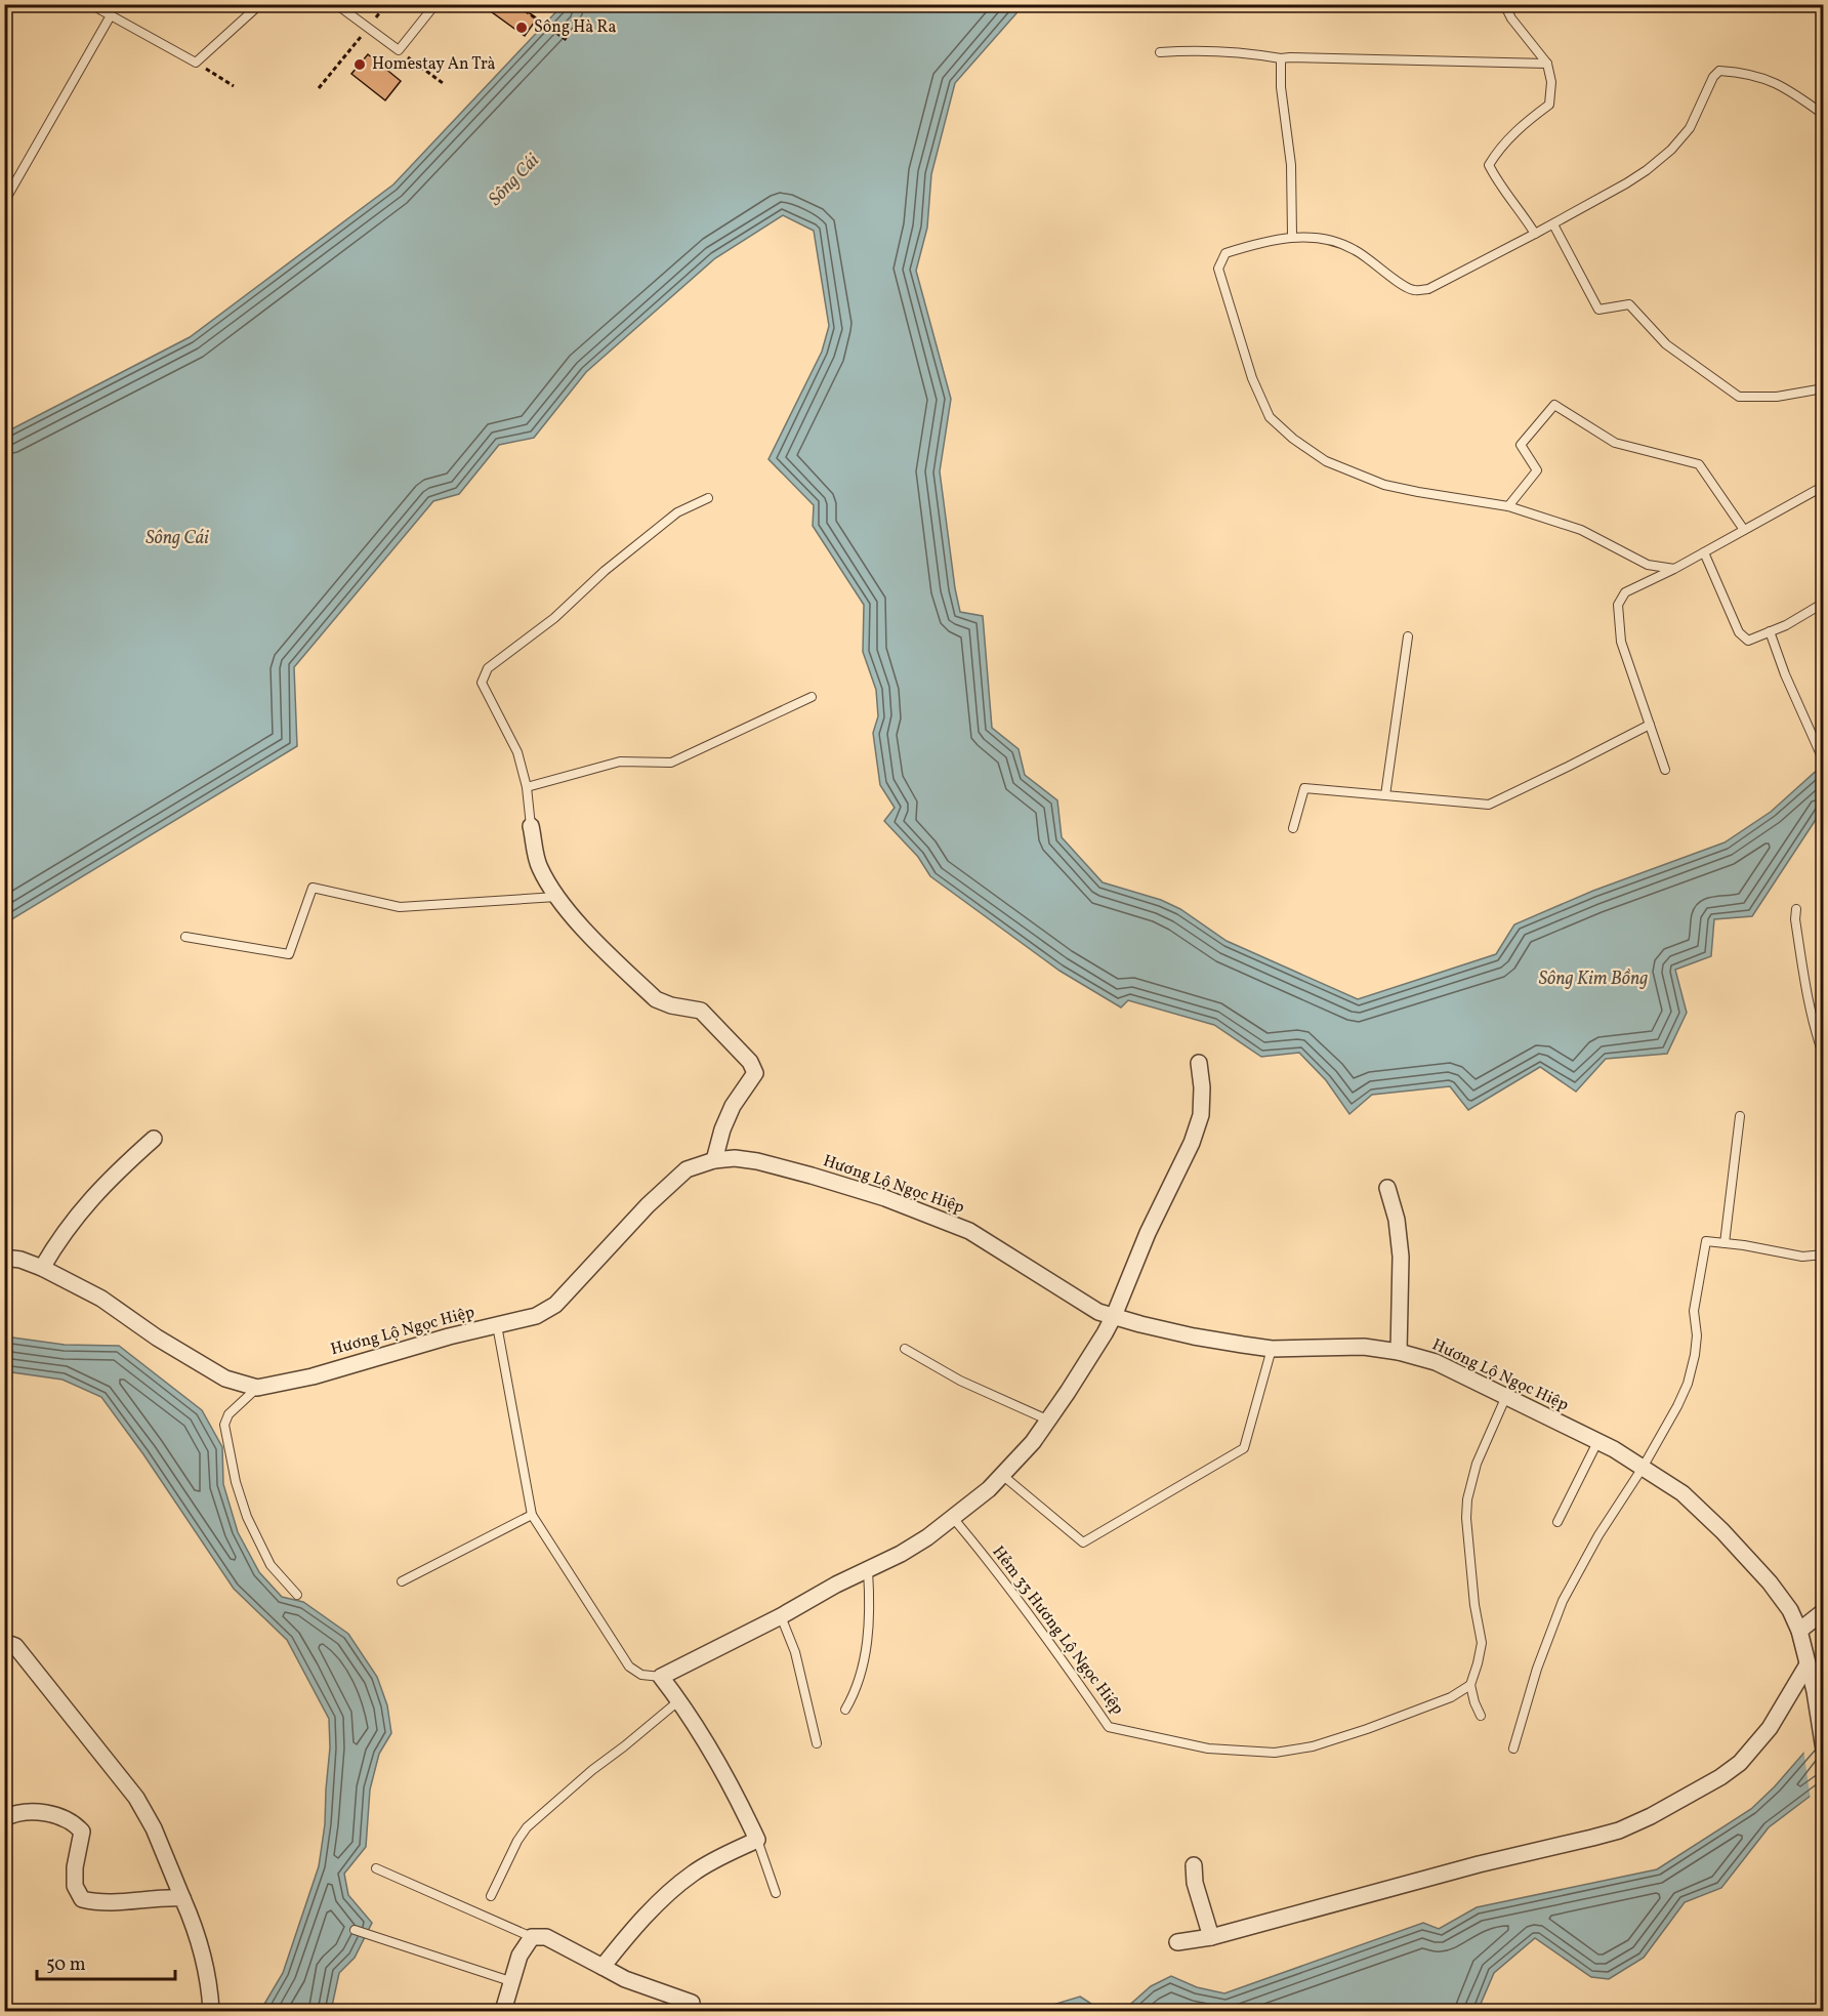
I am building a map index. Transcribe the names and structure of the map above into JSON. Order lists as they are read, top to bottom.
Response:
{
  "streets": {
    "street": ["Hương Lộ Ngọc Hiệp"],
    "lane": ["Hẻm 33 Hương Lộ Ngọc Hiệp"]
  },
  "water": ["Sông Cái", "Sông Kim Bồng"],
  "places": ["Sông Hà Ra", "Homestay An Trà"],
  "scale_bar": "50 m"
}
